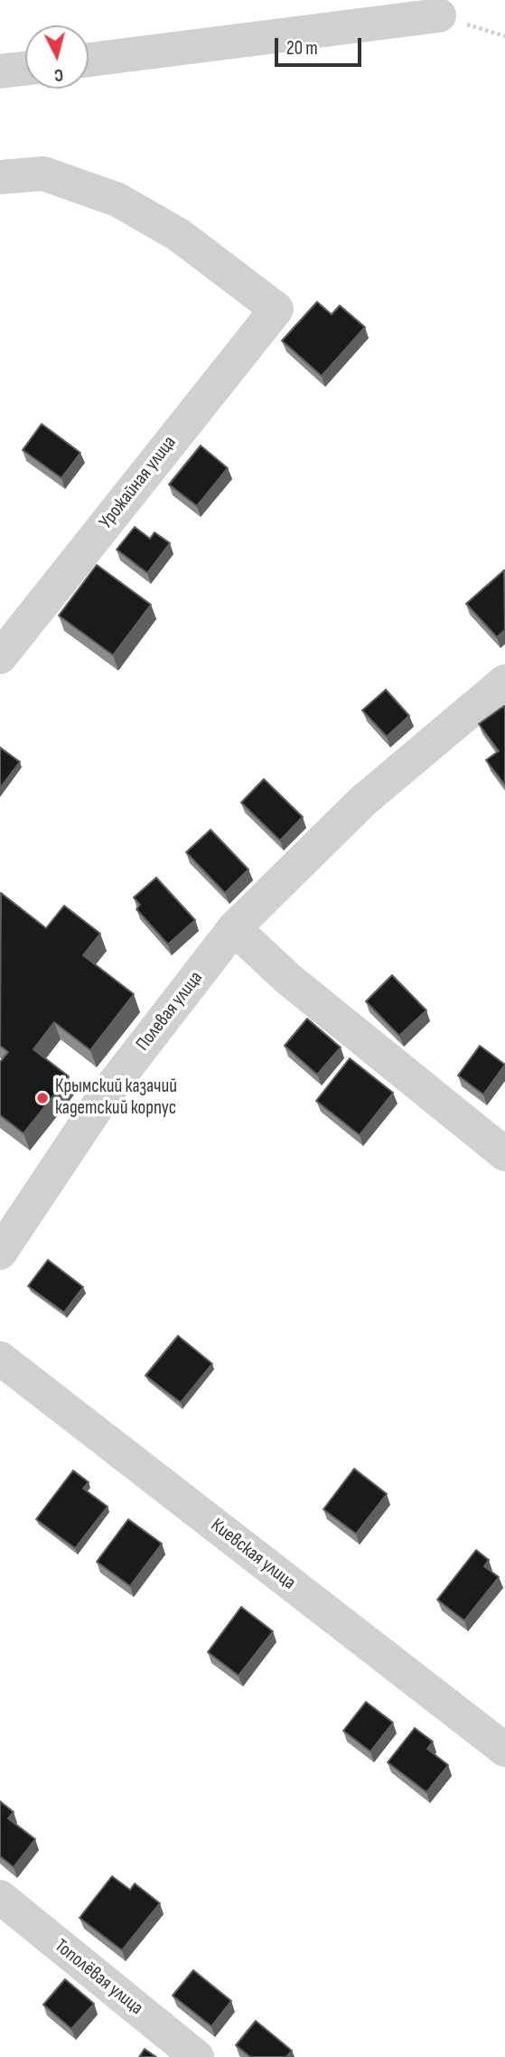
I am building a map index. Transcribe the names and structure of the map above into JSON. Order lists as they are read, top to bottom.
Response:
{
  "streets": {
    "street": [
      "Урожайная улица",
      "Полевая улица",
      "Киевская улица",
      "Тополёвая улица"
    ]
  },
  "places": ["Крымский казачий кадетский корпус"],
  "scale_bar": "20 m",
  "north": "bottom"
}
